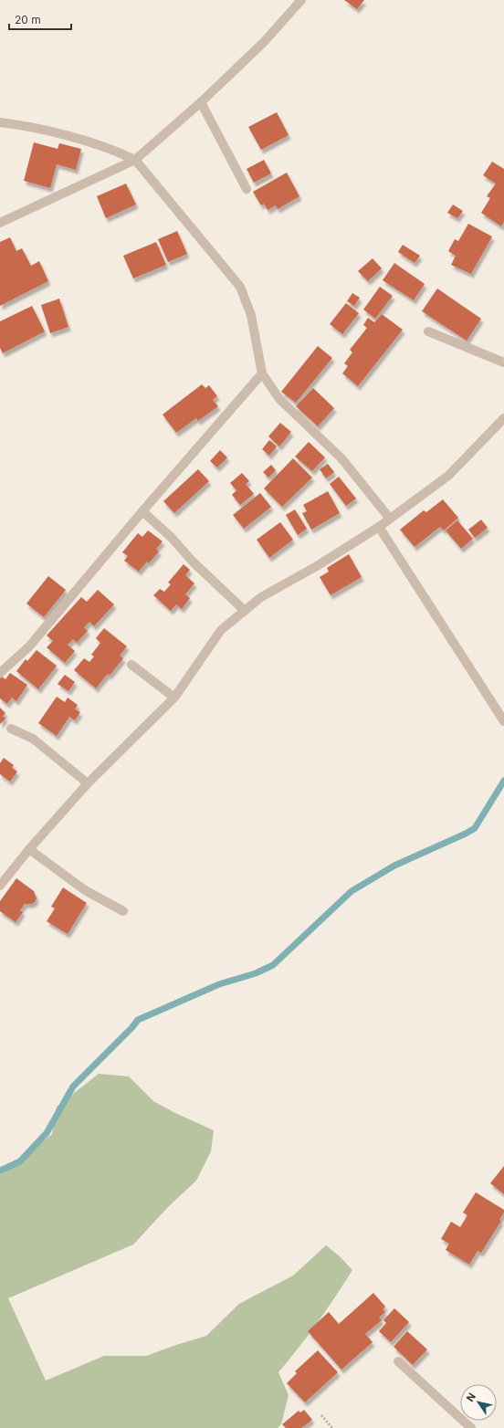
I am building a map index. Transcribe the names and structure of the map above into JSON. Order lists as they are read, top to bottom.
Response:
{
  "scale_bar": "20 m",
  "north": "top left"
}
